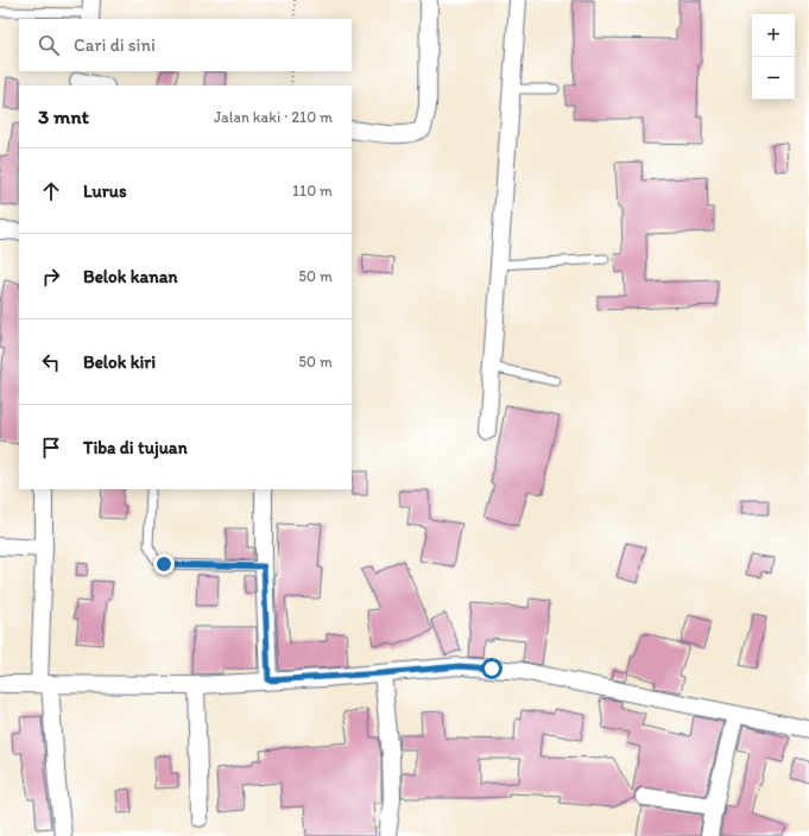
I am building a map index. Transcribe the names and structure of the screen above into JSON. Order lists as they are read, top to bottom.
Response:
{
  "page": {
    "map_buttons": ["+", "−"],
    "search": "Cari di sini",
    "heading": ["3 mnt", "Jalan kaki · 210 m"],
    "list": [
      ["Lurus", "110 m"],
      ["Belok kanan", "50 m"],
      ["Belok kiri", "50 m"],
      "Tiba di tujuan"
    ]
  }
}
